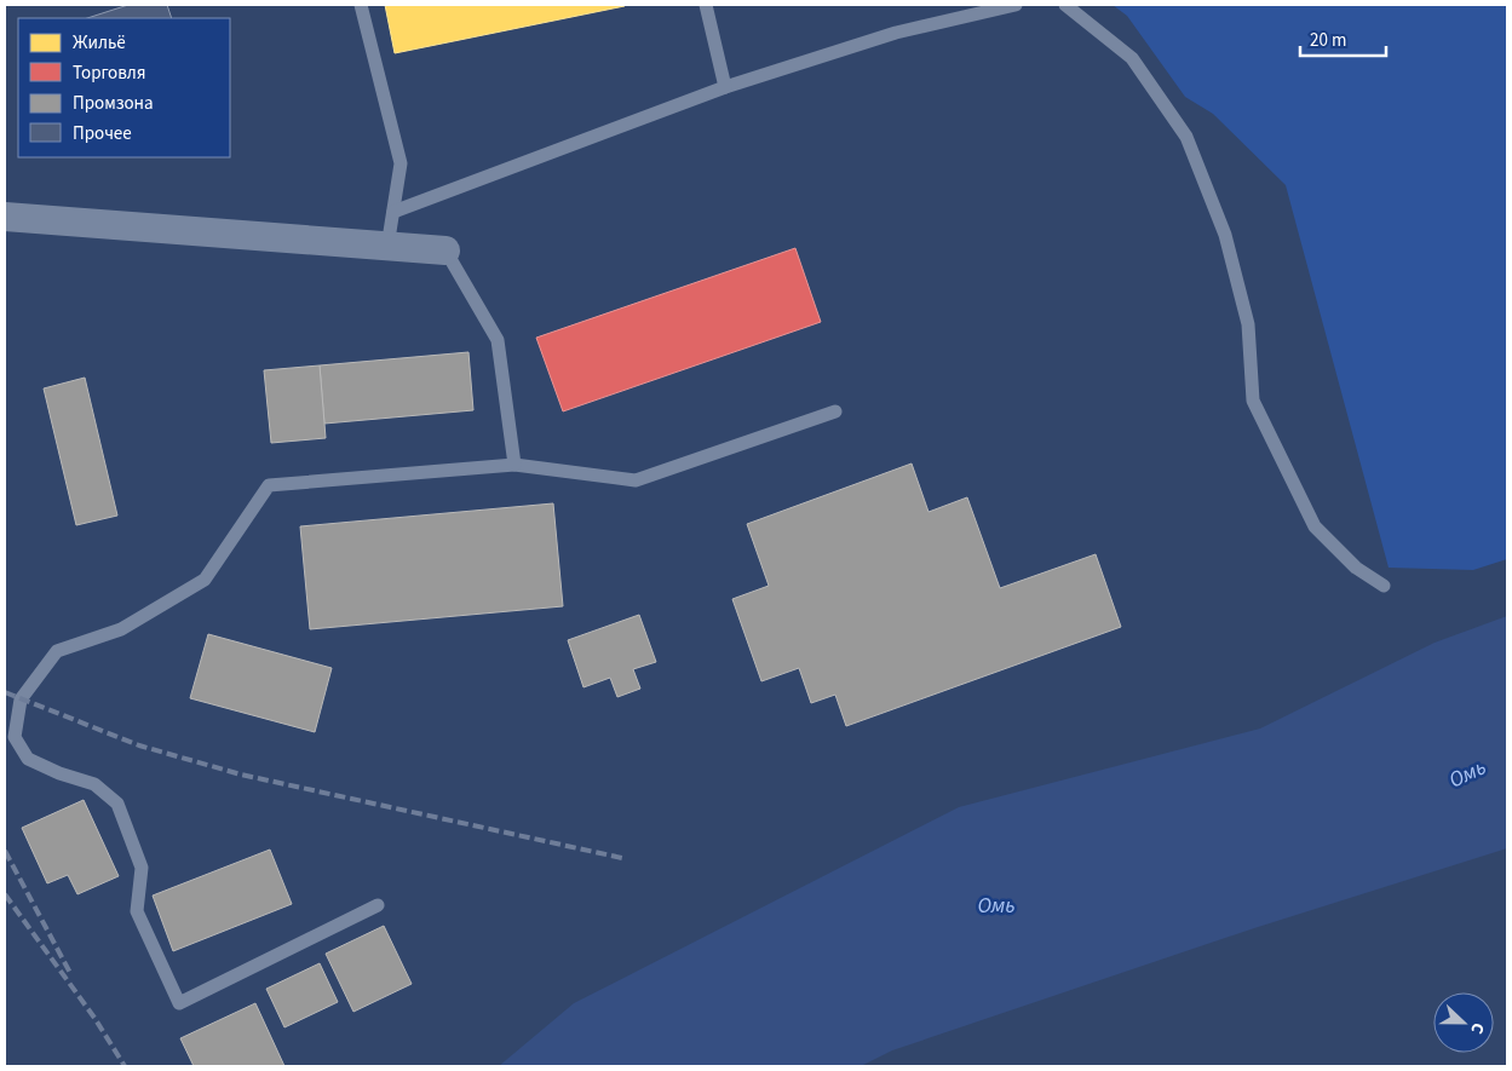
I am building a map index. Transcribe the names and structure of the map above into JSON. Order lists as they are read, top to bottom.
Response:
{
  "water": ["Омь"],
  "legend": [
    "Жильё",
    "Торговля",
    "Промзона",
    "Прочее"
  ],
  "scale_bar": "20 m",
  "north": "right"
}
